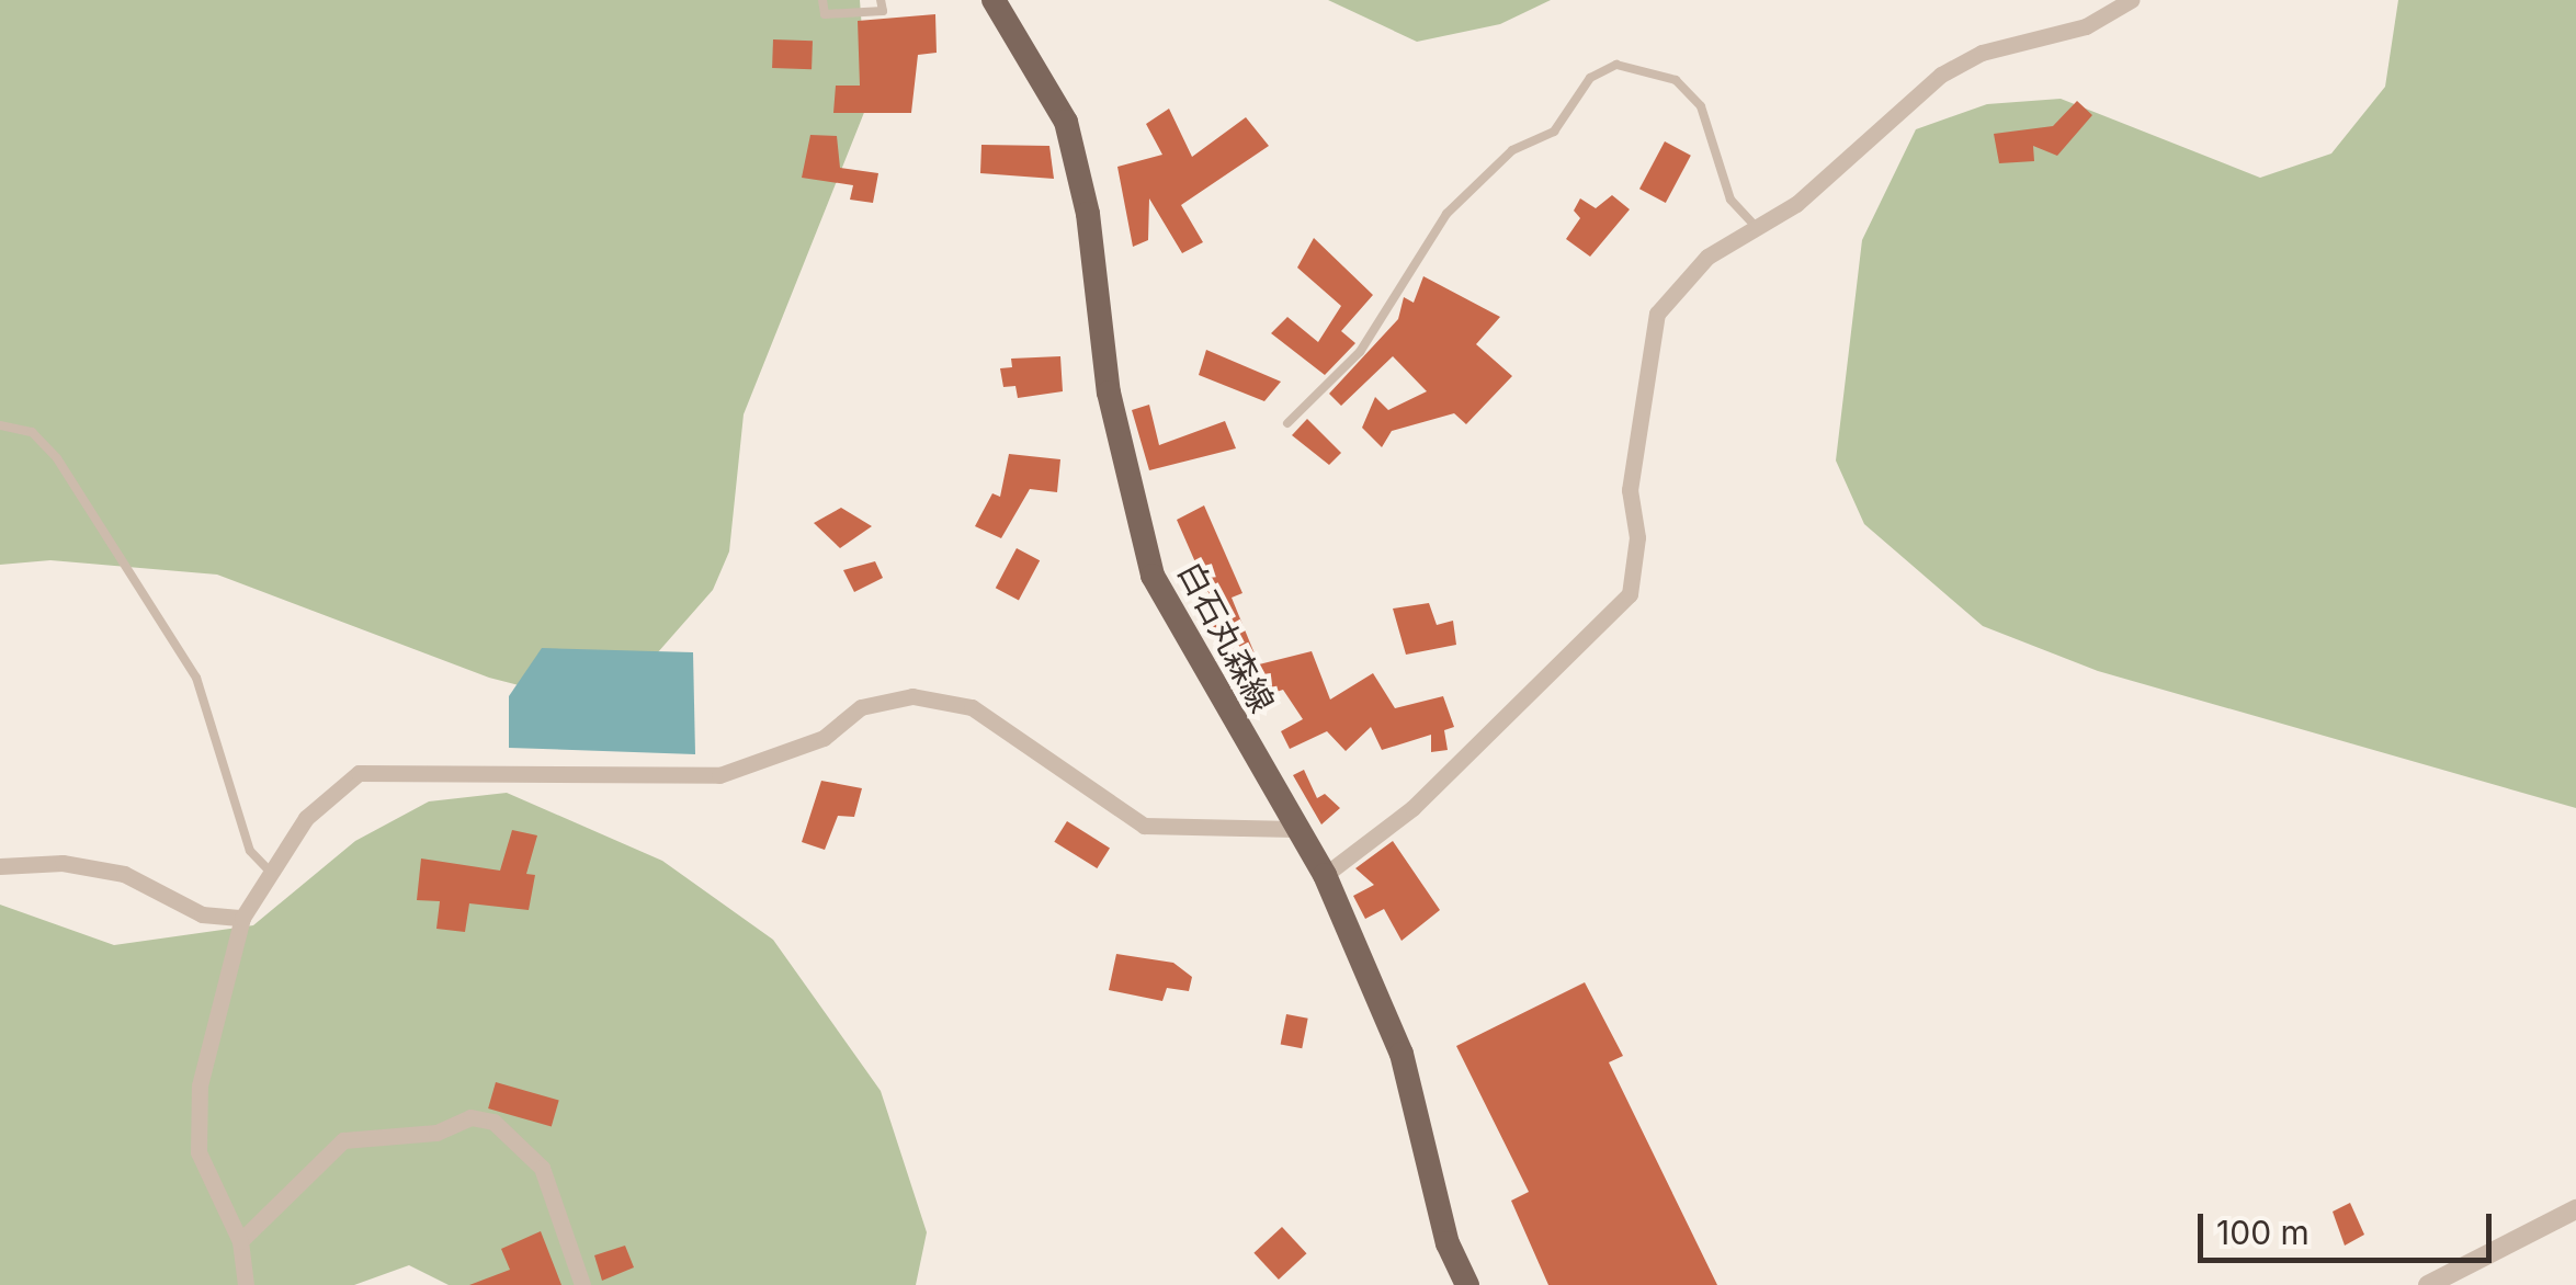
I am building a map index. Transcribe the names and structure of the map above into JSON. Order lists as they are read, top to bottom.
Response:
{
  "streets": {
    "main road": ["白石丸森線"]
  },
  "scale_bar": "100 m"
}
